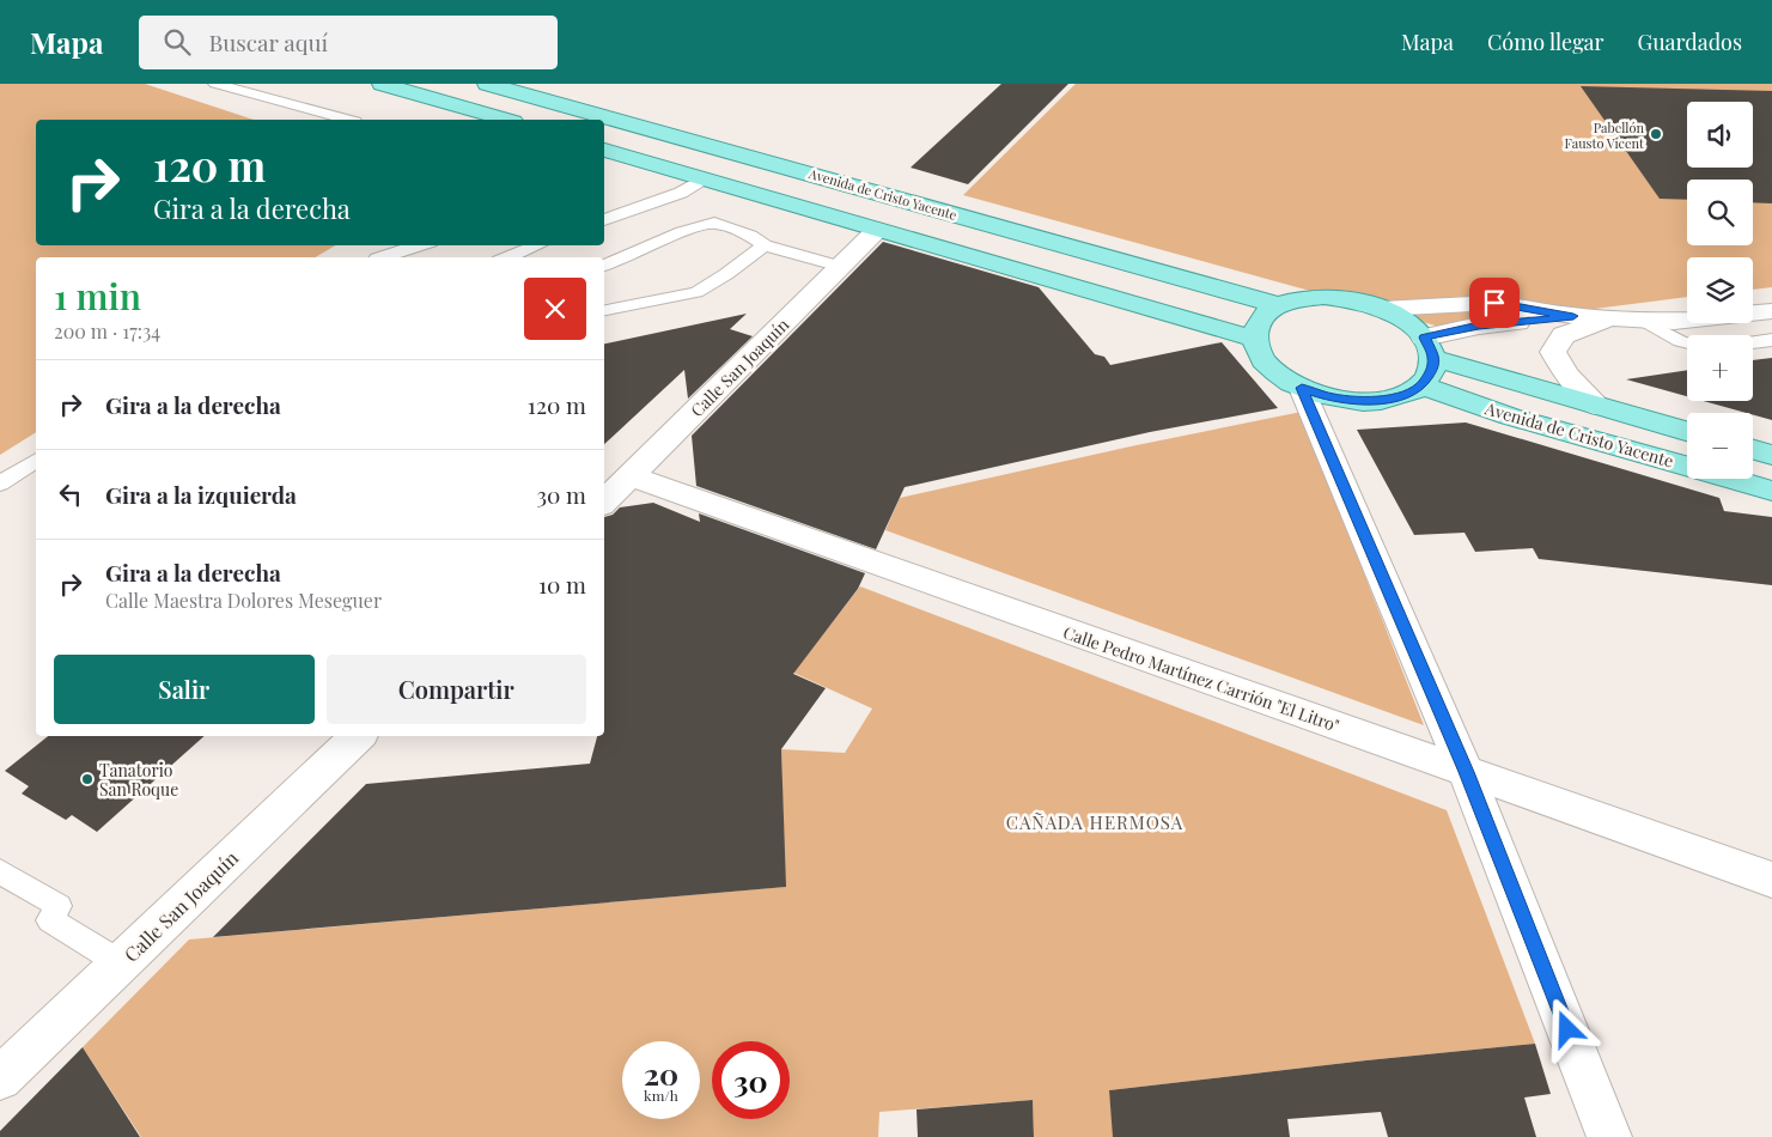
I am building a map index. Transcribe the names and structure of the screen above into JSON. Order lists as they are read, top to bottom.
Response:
{
  "streets": {
    "main road": ["Avenida de Cristo Yacente"],
    "street": ["Calle San Joaquín", "Calle Pedro Martínez Carrión \"El Litro\""]
  },
  "crossings": [
    ["Calle San Joaquín", "Calle Pedro Martínez Carrión \"El Litro\""]
  ],
  "districts": ["CAÑADA HERMOSA"],
  "places": ["Pabellón Fausto Vicent", "Tanatorio San Roque"],
  "page": {
    "header": "Mapa",
    "search": "Buscar aquí",
    "nav": ["Mapa", "Cómo llegar", "Guardados"],
    "map_buttons": ["+", "−"],
    "turn": ["120 m", "Gira a la derecha"],
    "heading": ["1 min", "200 m · 17:34"],
    "list": [
      {
        "name": "Gira a la derecha",
        "value": "120 m"
      },
      {
        "name": "Gira a la izquierda",
        "value": "30 m"
      },
      {
        "name": "Gira a la derecha",
        "note": "Calle Maestra Dolores Meseguer",
        "value": "10 m"
      }
    ],
    "buttons": ["Salir", "Compartir"],
    "speed": "20 km/h",
    "limit": "30"
  }
}
